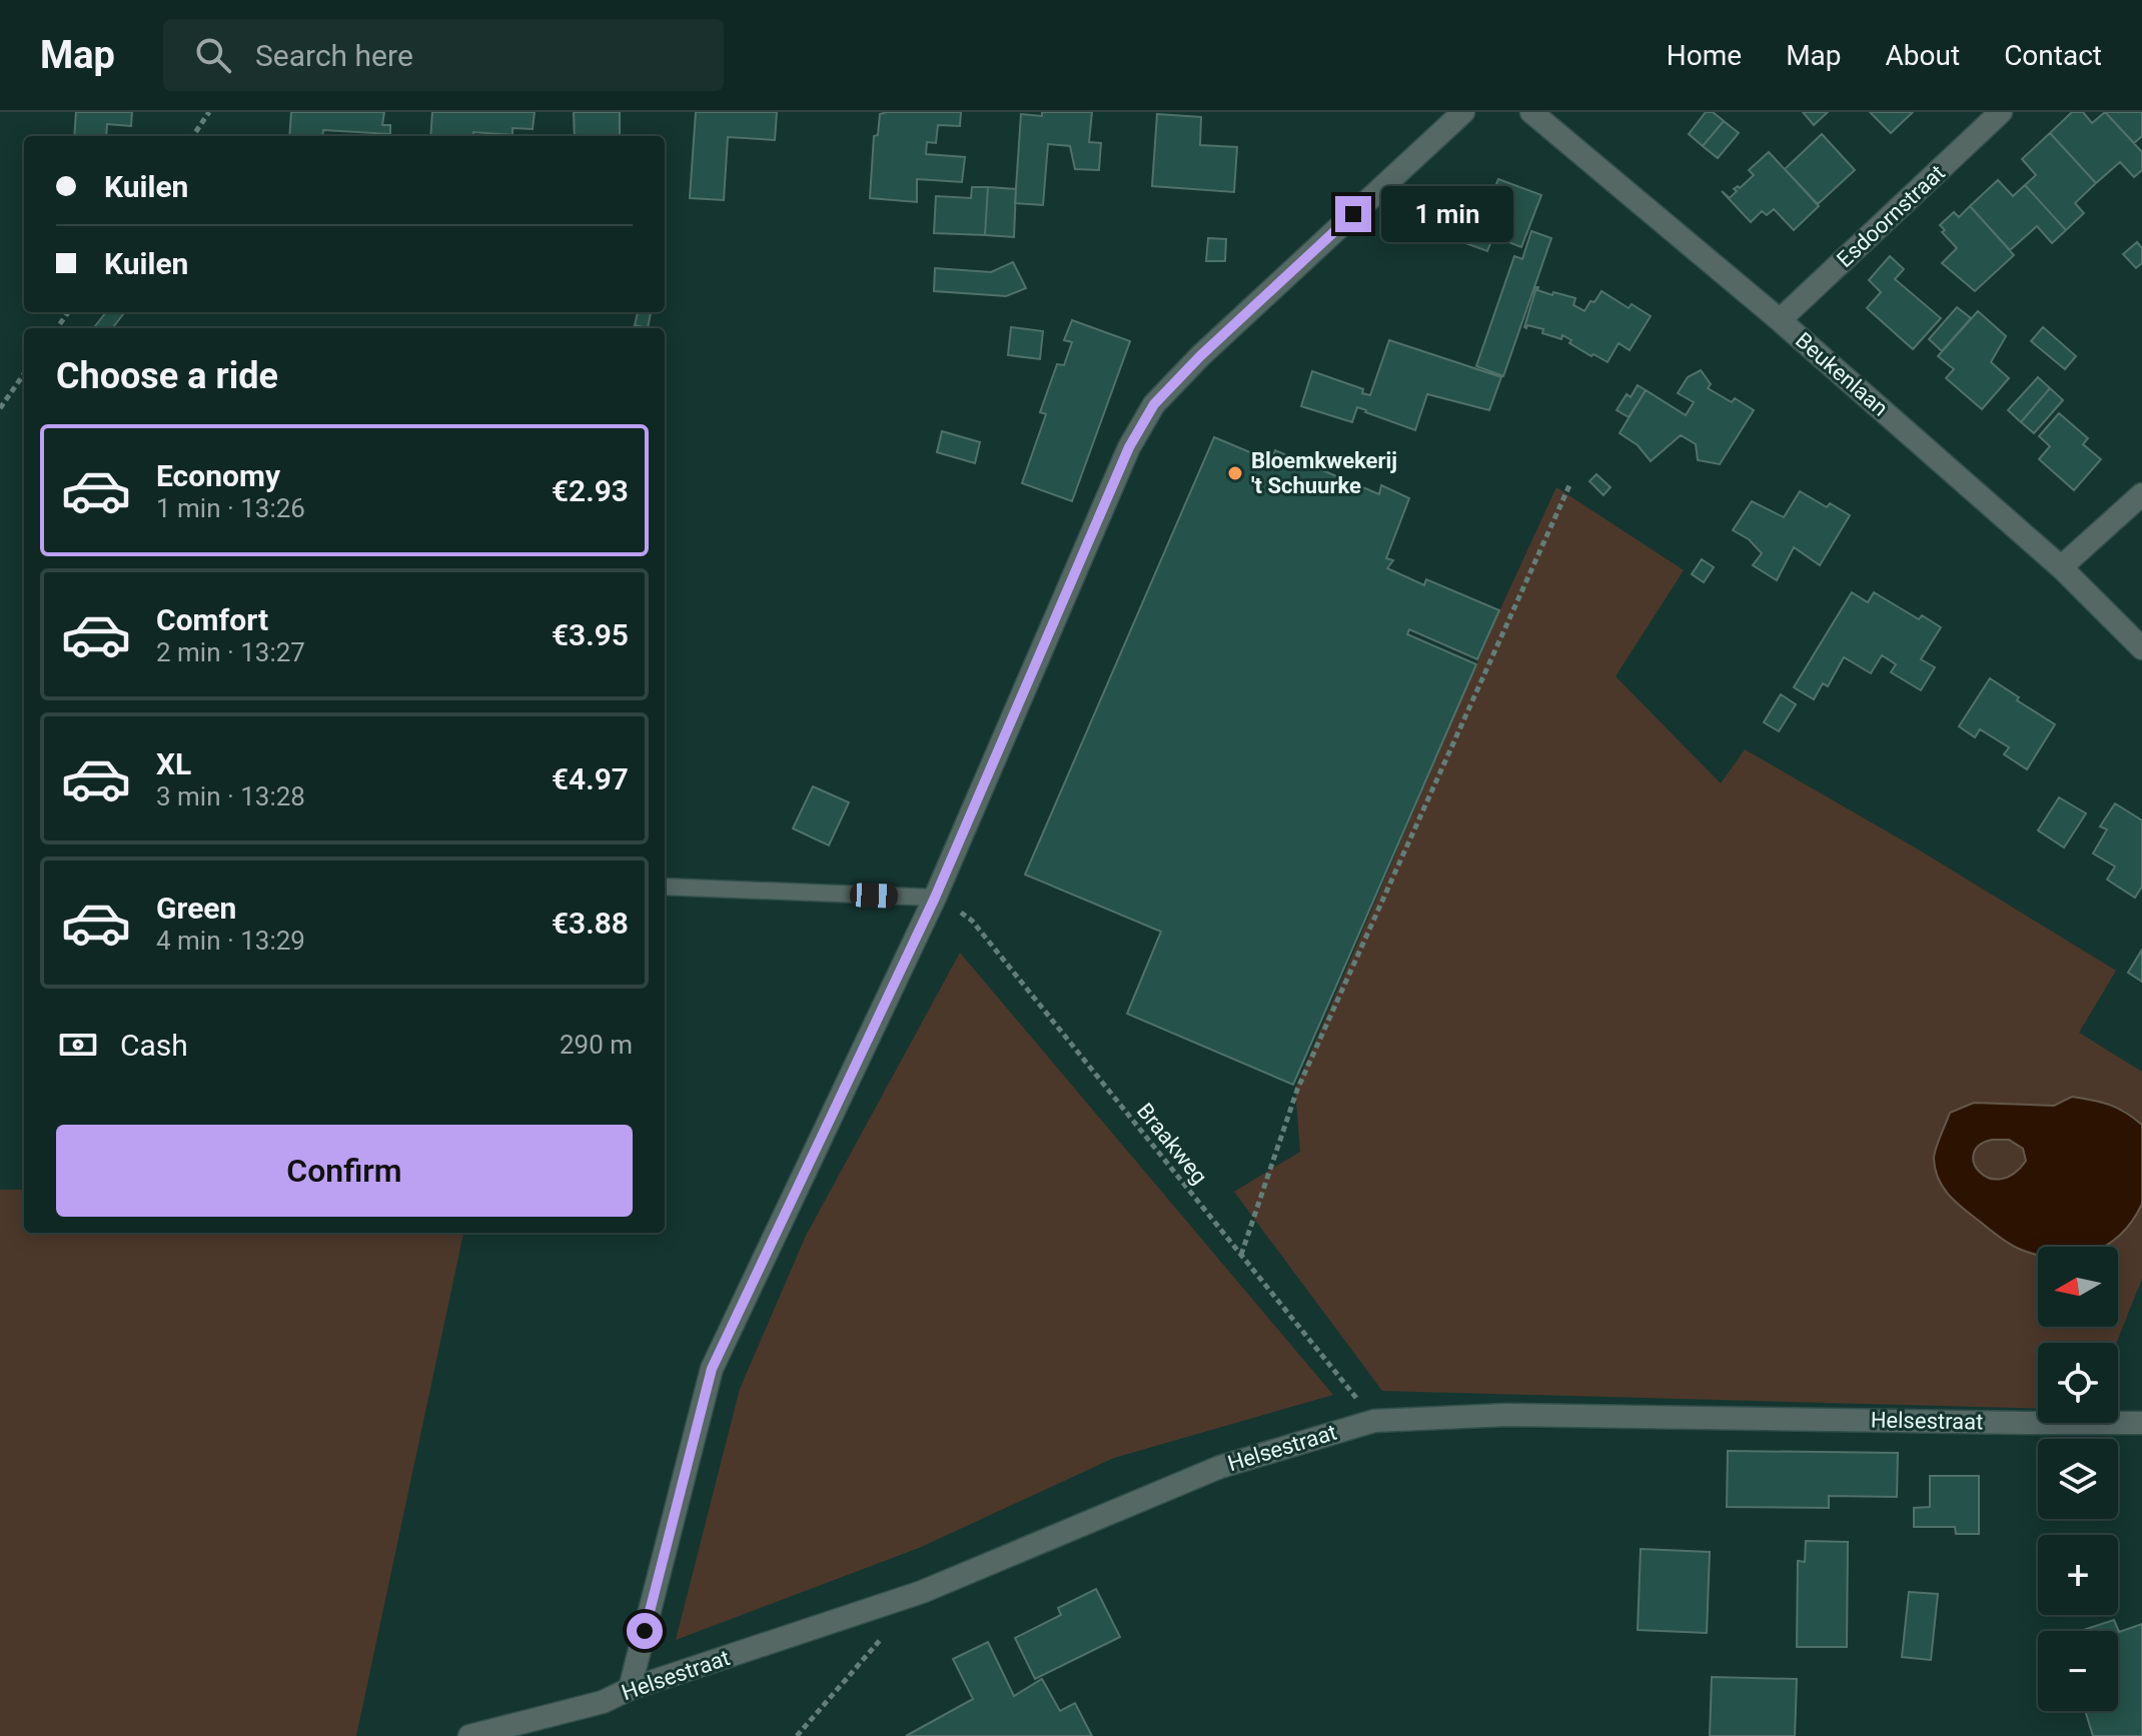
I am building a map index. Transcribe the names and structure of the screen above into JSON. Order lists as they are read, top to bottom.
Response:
{
  "streets": {
    "street": ["Esdoornstraat", "Beukenlaan", "Helsestraat"],
    "path": ["Braakweg"]
  },
  "crossings": [
    ["Esdoornstraat", "Beukenlaan"],
    ["Braakweg", "Helsestraat"]
  ],
  "places": ["Bloemkwekerij 't Schuurke"],
  "north": "left",
  "page": {
    "header": "Map",
    "search": "Search here",
    "nav": [
      "Home",
      "Map",
      "About",
      "Contact"
    ],
    "banner": ["Kuilen", "Kuilen"],
    "bubble": "1 min",
    "heading": "Choose a ride",
    "list": [
      {
        "name": "Economy",
        "note": "1 min · 13:26",
        "value": "€2.93"
      },
      {
        "name": "Comfort",
        "note": "2 min · 13:27",
        "value": "€3.95"
      },
      {
        "name": "XL",
        "note": "3 min · 13:28",
        "value": "€4.97"
      },
      {
        "name": "Green",
        "note": "4 min · 13:29",
        "value": "€3.88"
      }
    ],
    "pay": ["Cash", "290 m"],
    "buttons": "Confirm",
    "map_buttons": ["+", "−"]
  }
}
